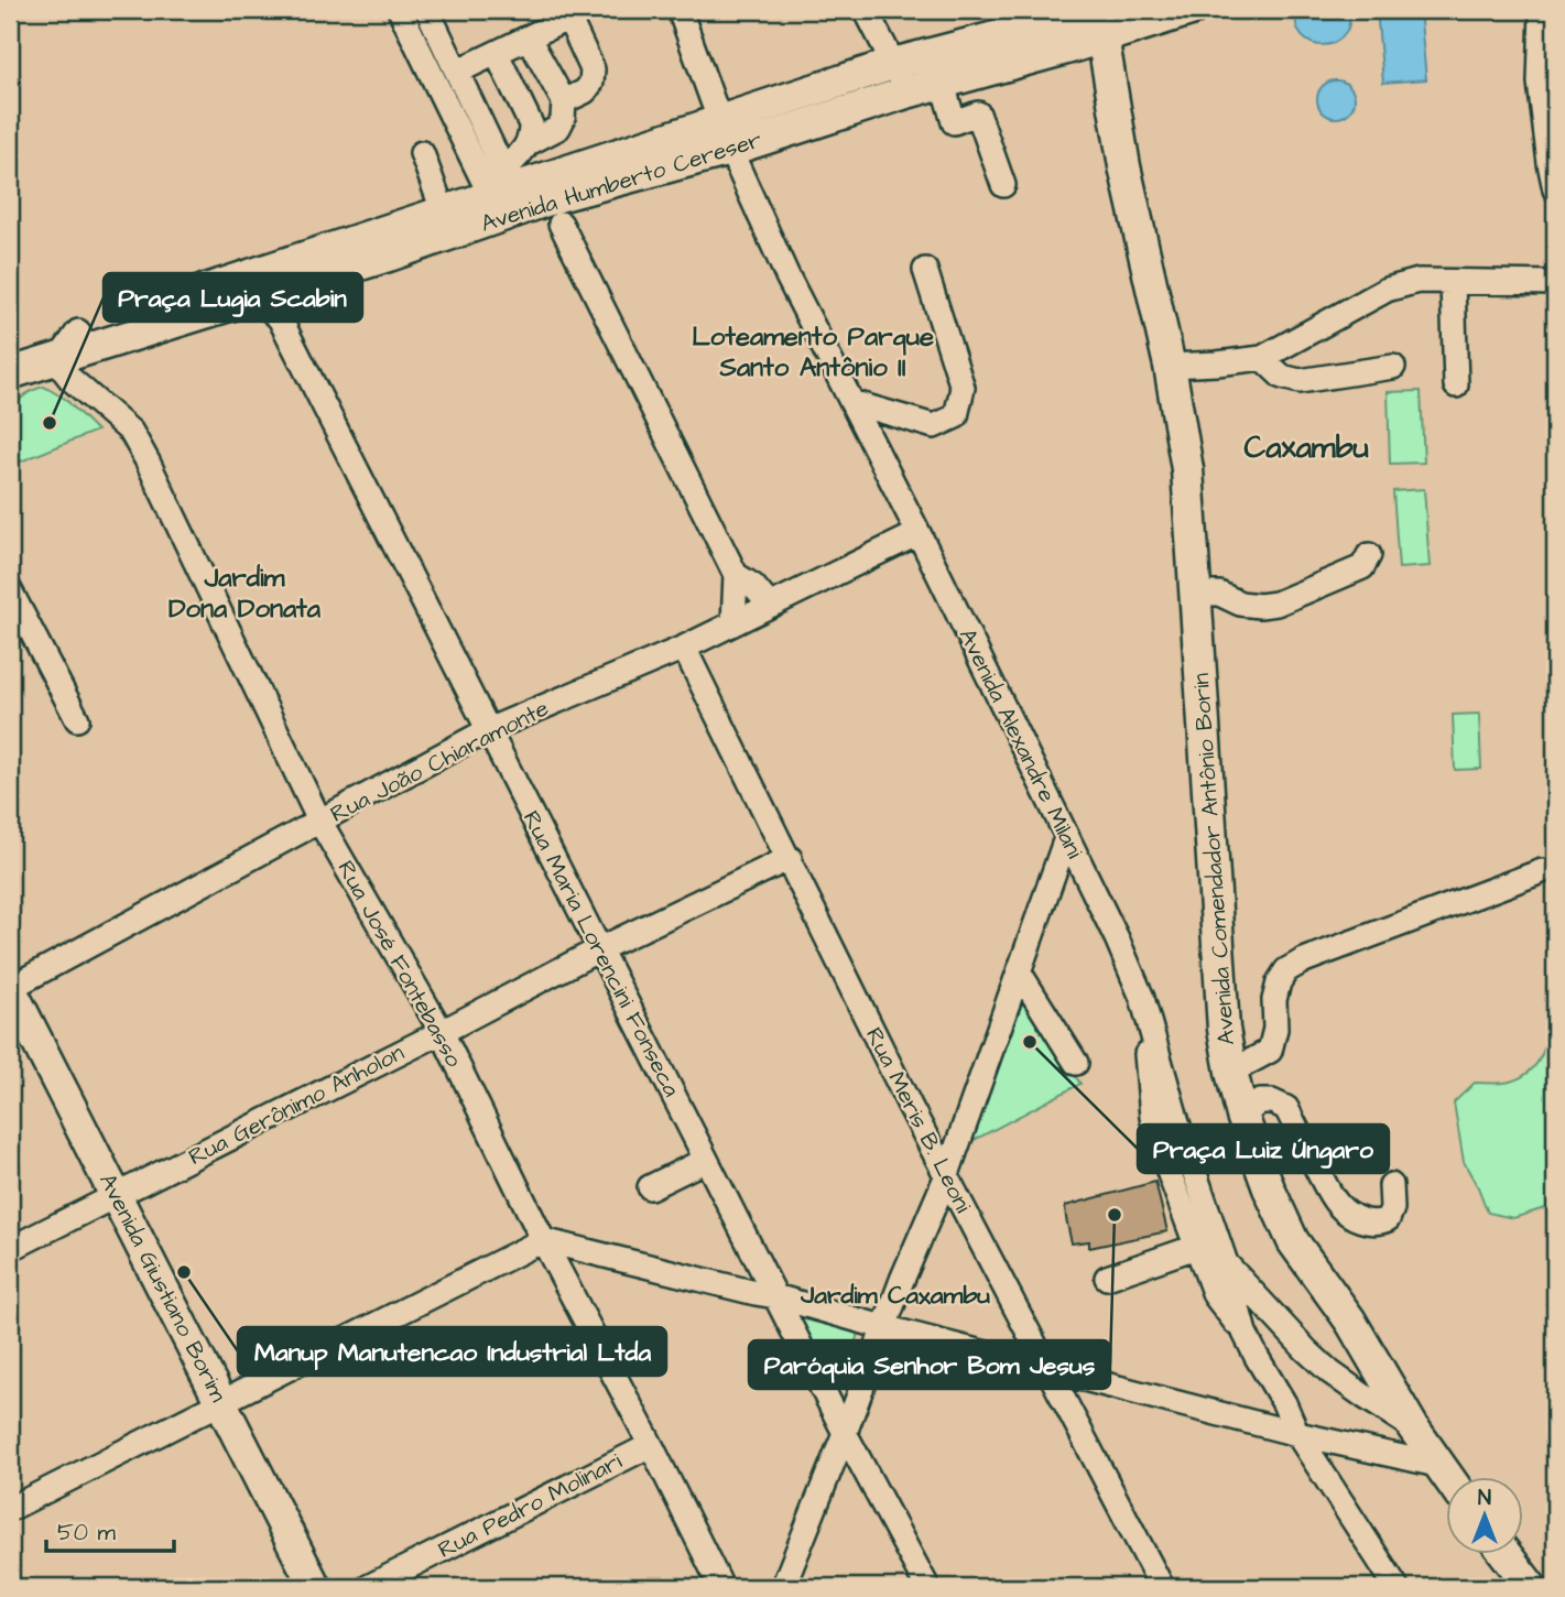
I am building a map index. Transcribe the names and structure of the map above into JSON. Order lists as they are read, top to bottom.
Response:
{
  "streets": {
    "main road": ["Avenida Humberto Cereser", "Avenida Comendador Antônio Borin", "Avenida Giustiano Borim"],
    "street": [
      "Avenida Alexandre Milani",
      "Rua João Chiaramonte",
      "Rua Maria Lorencini Fonseca",
      "Rua José Fontebasso",
      "Rua Gerônimo Anholon",
      "Rua Meris B. Leoni",
      "Rua Pedro Molinari"
    ]
  },
  "crossings": [
    ["Avenida Humberto Cereser", "Avenida Alexandre Milani"],
    ["Avenida Humberto Cereser", "Avenida Comendador Antônio Borin"],
    ["Avenida Humberto Cereser", "Rua José Fontebasso"],
    ["Avenida Alexandre Milani", "Rua João Chiaramonte"],
    ["Avenida Alexandre Milani", "Avenida Comendador Antônio Borin"],
    ["Rua João Chiaramonte", "Rua Maria Lorencini Fonseca"],
    ["Rua João Chiaramonte", "Rua José Fontebasso"],
    ["Rua João Chiaramonte", "Rua Meris B. Leoni"],
    ["Rua João Chiaramonte", "Avenida Giustiano Borim"],
    ["Rua Maria Lorencini Fonseca", "Rua Gerônimo Anholon"],
    ["Rua José Fontebasso", "Rua Gerônimo Anholon"],
    ["Rua José Fontebasso", "Rua Pedro Molinari"],
    ["Rua Gerônimo Anholon", "Rua Meris B. Leoni"],
    ["Rua Gerônimo Anholon", "Avenida Giustiano Borim"]
  ],
  "districts": [
    "Loteamento Parque Santo Antônio II",
    "Caxambu",
    "Jardim Dona Donata",
    "Jardim Caxambu"
  ],
  "places": [
    "Praça Lugia Scabin",
    "Praça Luiz Úngaro",
    "Paróquia Senhor Bom Jesus",
    "Manup Manutencao Industrial Ltda"
  ],
  "scale_bar": "50 m",
  "north": "top"
}
